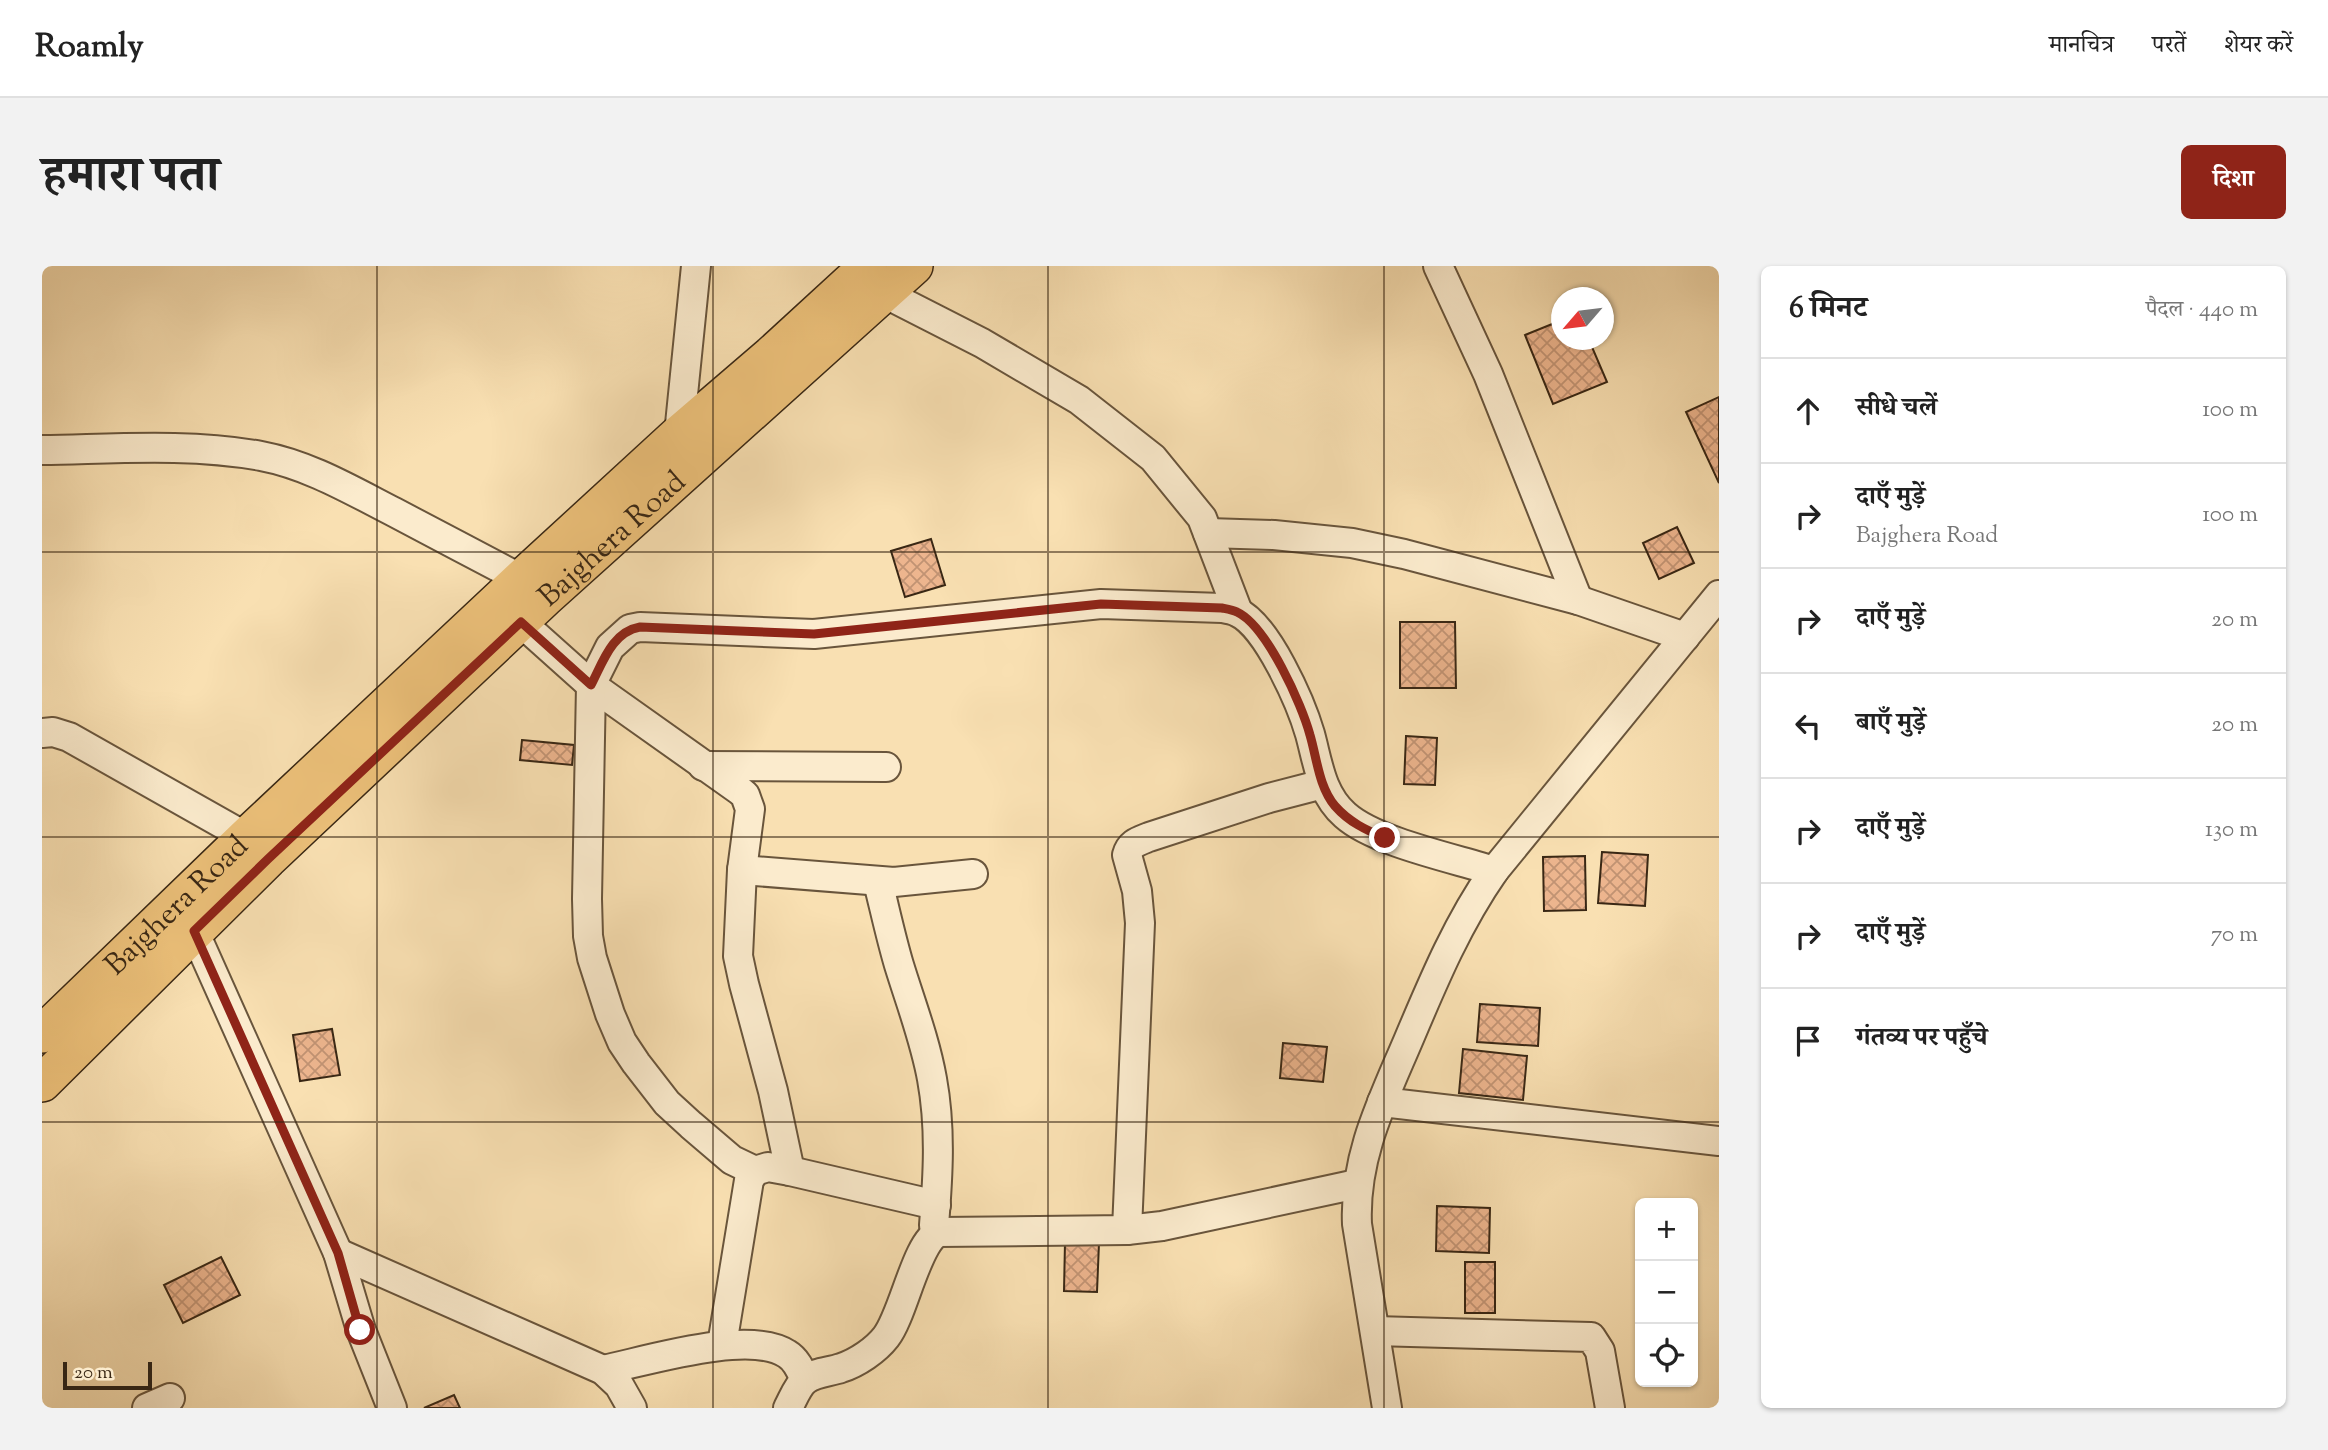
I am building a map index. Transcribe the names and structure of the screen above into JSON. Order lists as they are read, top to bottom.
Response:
{
  "streets": {
    "main road": ["Bajghera Road"]
  },
  "scale_bar": "20 m",
  "north": "bottom left",
  "page": {
    "header": "Roamly",
    "nav": ["मानचित्र", "परतें", "शेयर करें"],
    "title": "हमारा पता",
    "buttons": "दिशा",
    "heading": ["6 मिनट", "पैदल · 440 m"],
    "list": [
      ["सीधे चलें", "100 m"],
      ["दाएँ मुड़ें", "Bajghera Road", "100 m"],
      ["दाएँ मुड़ें", "20 m"],
      ["बाएँ मुड़ें", "20 m"],
      ["दाएँ मुड़ें", "130 m"],
      ["दाएँ मुड़ें", "70 m"],
      "गंतव्य पर पहुँचे"
    ],
    "map_buttons": ["+", "−"],
    "scale": "20 m"
  }
}
